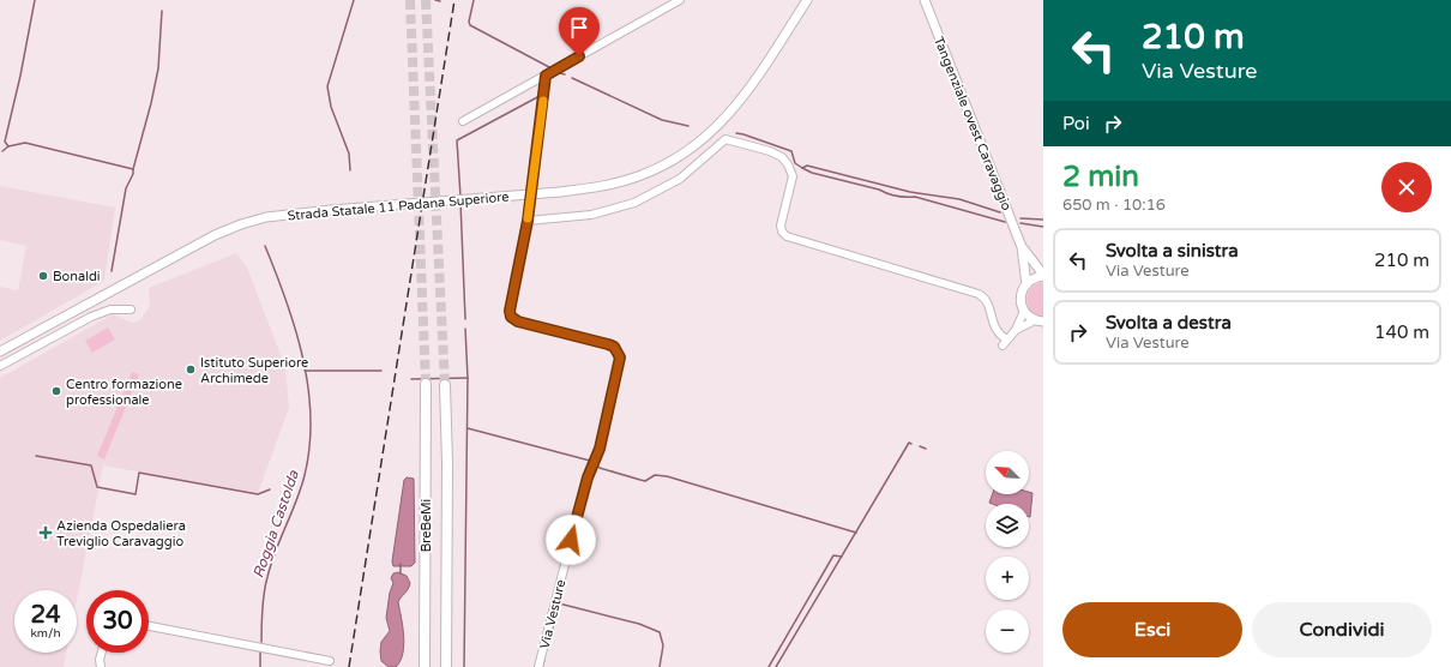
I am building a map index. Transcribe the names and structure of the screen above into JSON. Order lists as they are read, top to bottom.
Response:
{
  "streets": {
    "highway": ["BreBeMi"],
    "main road": ["Tangenziale ovest Caravaggio", "Strada Statale 11 Padana Superiore"],
    "street": ["Via Vesture"]
  },
  "water": ["Roggia Castolda"],
  "places": {
    "other": ["Bonaldi", "Istituto Superiore Archimede", "Centro formazione professionale"],
    "health": ["Azienda Ospedaliera Treviglio Caravaggio"]
  },
  "north": "top left",
  "page": {
    "turn": ["210 m", "Via Vesture"],
    "then": "Poi",
    "heading": ["2 min", "650 m · 10:16"],
    "list": [
      {
        "name": "Svolta a sinistra",
        "note": "Via Vesture",
        "value": "210 m"
      },
      {
        "name": "Svolta a destra",
        "note": "Via Vesture",
        "value": "140 m"
      }
    ],
    "map_buttons": ["+", "−"],
    "speed": "24 km/h",
    "limit": "30",
    "buttons": ["Esci", "Condividi"]
  }
}
